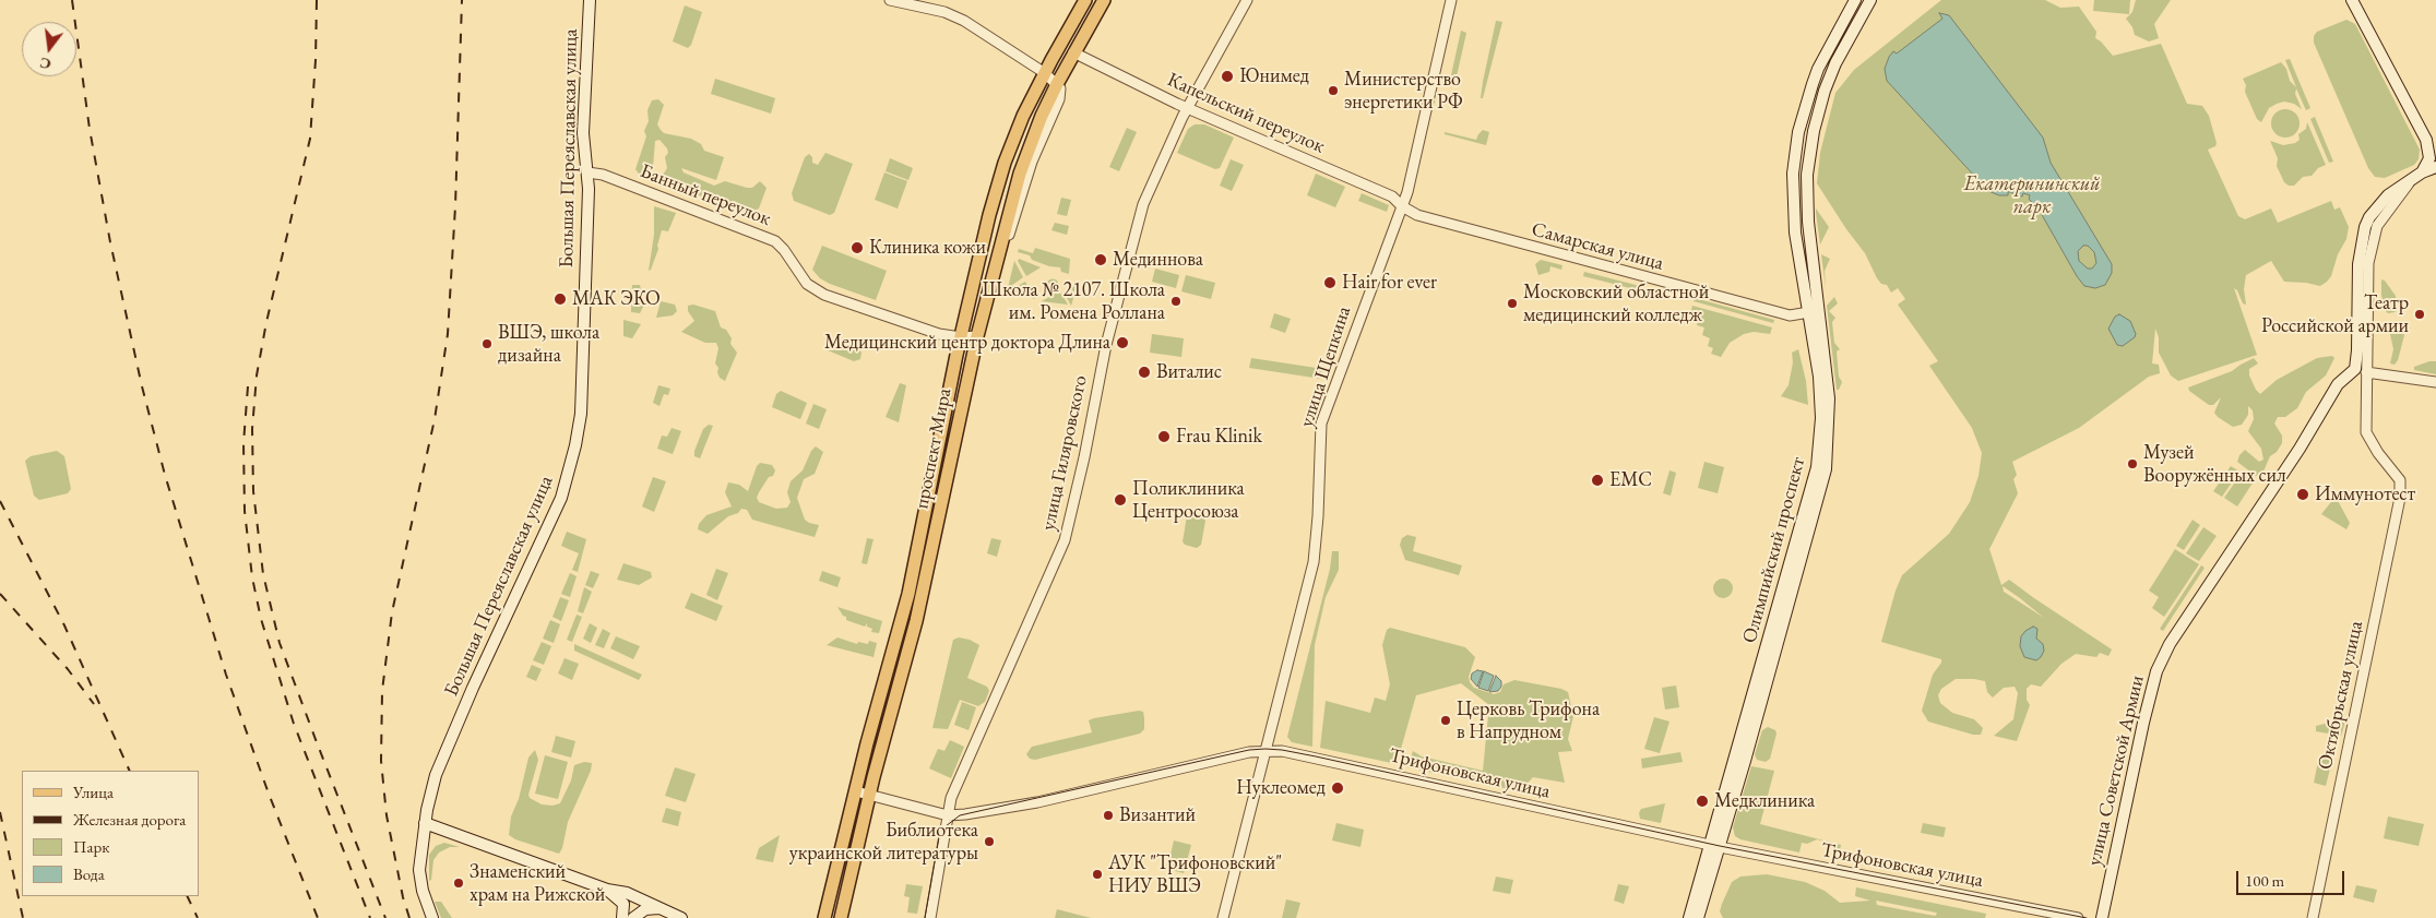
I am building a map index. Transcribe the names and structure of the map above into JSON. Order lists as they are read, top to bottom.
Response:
{
  "streets": {
    "main road": [
      "Большая Переяславская улица",
      "проспект Мира",
      "Олимпийский проспект",
      "улица Советской Армии"
    ],
    "street": [
      "Капельский переулок",
      "Банный переулок",
      "Самарская улица",
      "улица Щепкина",
      "улица Гиляровского",
      "Октябрьская улица",
      "Трифоновская улица"
    ]
  },
  "crossings": [
    ["Капельский переулок", "Самарская улица"],
    ["Капельский переулок", "улица Щепкина"],
    ["Капельский переулок", "проспект Мира"],
    ["Капельский переулок", "улица Гиляровского"],
    ["Большая Переяславская улица", "Банный переулок"],
    ["Банный переулок", "проспект Мира"],
    ["Самарская улица", "улица Щепкина"],
    ["Самарская улица", "Олимпийский проспект"],
    ["улица Щепкина", "Трифоновская улица"],
    ["проспект Мира", "Трифоновская улица"],
    ["улица Гиляровского", "Трифоновская улица"],
    ["Олимпийский проспект", "Трифоновская улица"]
  ],
  "parks": ["Екатерининский парк"],
  "places": [
    "Юнимед",
    "Министерство энергетики РФ",
    "Клиника кожи",
    "Мединнова",
    "Hair for ever",
    "МАК ЭКО",
    "Школа № 2107. Школа им. Ромена Роллана",
    "Московский областной медицинский колледж",
    "Театр Российской армии",
    "Медицинский центр доктора Длина",
    "ВШЭ, школа дизайна",
    "Виталис",
    "Frau Klinik",
    "Музей Вооружённых сил",
    "EMC",
    "Иммунотест",
    "Поликлиника Центросоюза",
    "Церковь Трифона в Напрудном",
    "Нуклеомед",
    "Медклиника",
    "Византий",
    "Библиотека украинской литературы",
    "АУК \"Трифоновский\" НИУ ВШЭ",
    "Знаменский храм на Рижской"
  ],
  "legend": [
    "Улица",
    "Железная дорога",
    "Парк",
    "Вода"
  ],
  "scale_bar": "100 m",
  "north": "bottom"
}
